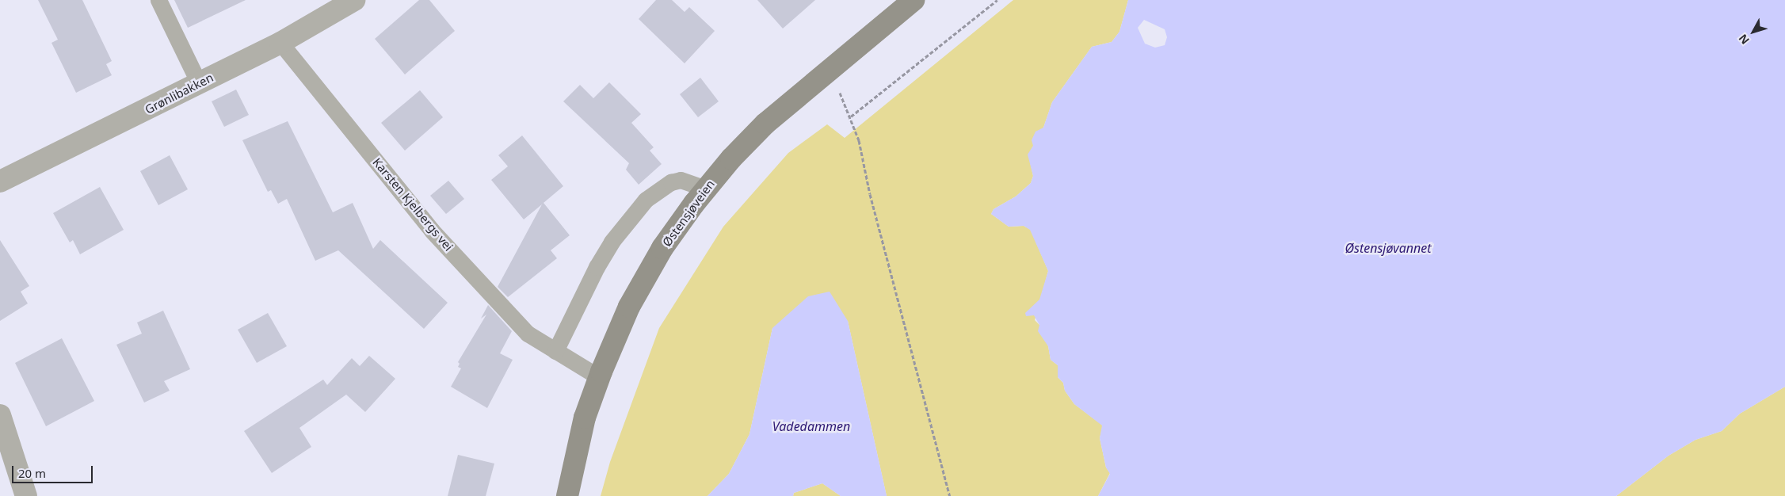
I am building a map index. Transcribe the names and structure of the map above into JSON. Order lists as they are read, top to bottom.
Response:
{
  "streets": {
    "main road": ["Østensjøveien"],
    "street": ["Grønlibakken"],
    "lane": ["Karsten Kjelbergs vei"]
  },
  "crossings": [
    ["Grønlibakken", "Karsten Kjelbergs vei"],
    ["Karsten Kjelbergs vei", "Østensjøveien"]
  ],
  "water": ["Østensjøvannet", "Vadedammen"],
  "scale_bar": "20 m",
  "north": "bottom left"
}
